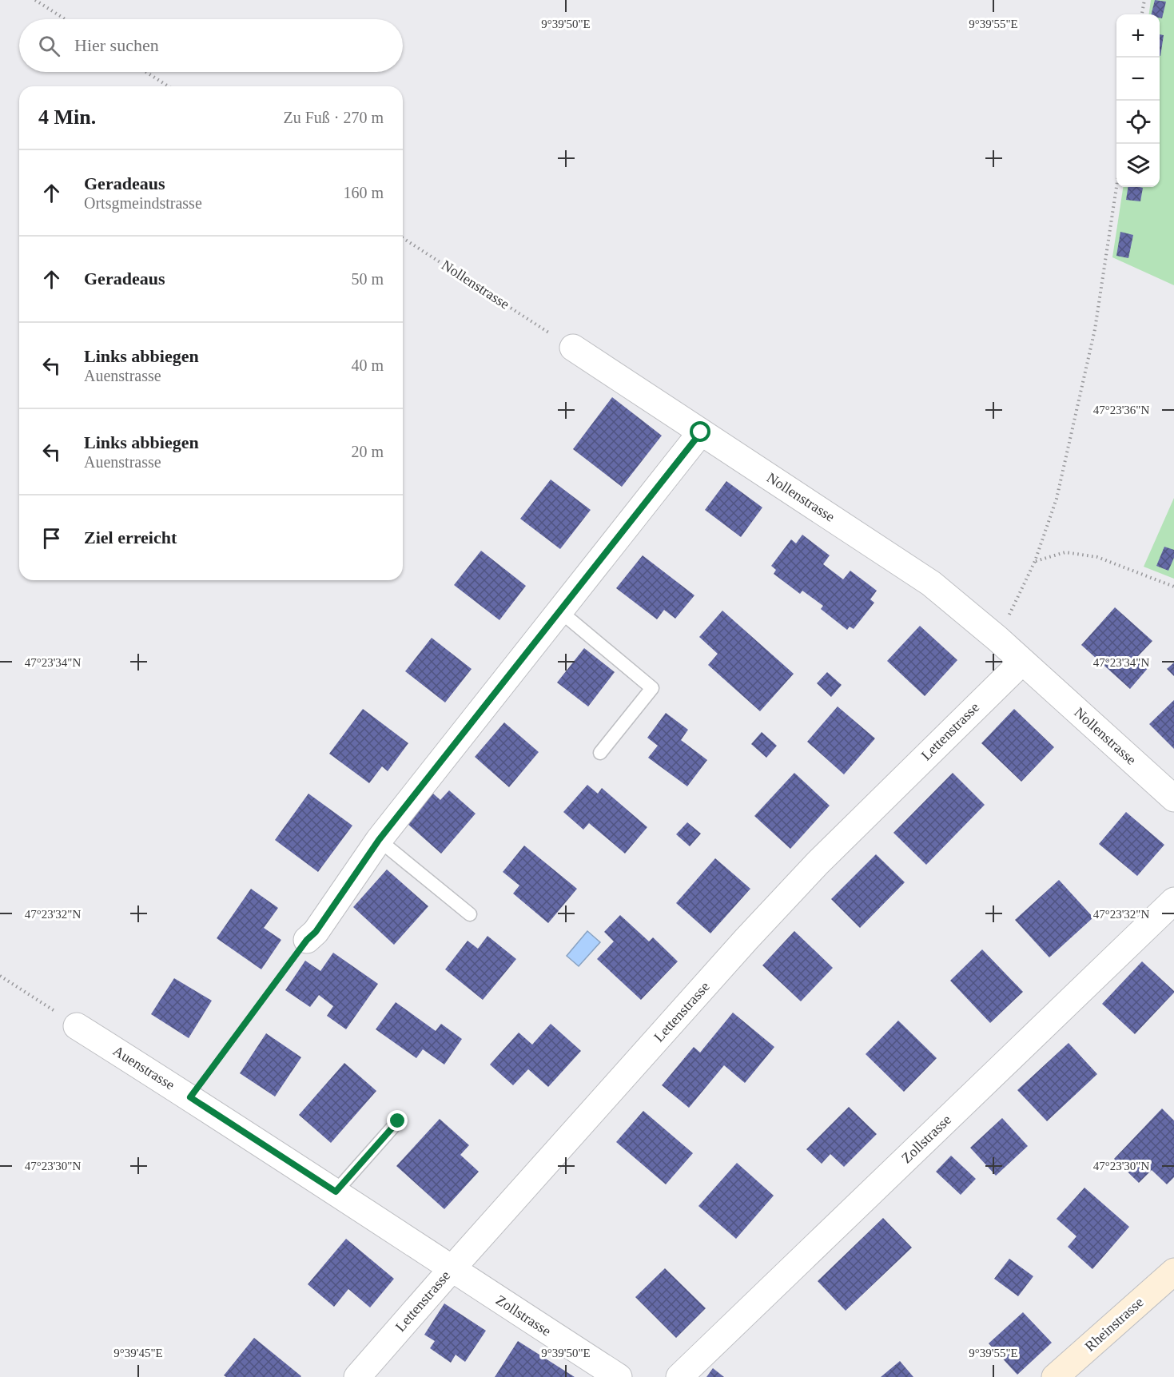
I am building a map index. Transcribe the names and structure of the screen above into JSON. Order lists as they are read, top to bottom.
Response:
{
  "streets": {
    "main road": ["Rheinstrasse"],
    "street": [
      "Nollenstrasse",
      "Lettenstrasse",
      "Auenstrasse",
      "Zollstrasse"
    ]
  },
  "crossings": [
    ["Nollenstrasse", "Lettenstrasse"],
    ["Lettenstrasse", "Auenstrasse"],
    ["Lettenstrasse", "Zollstrasse"],
    ["Auenstrasse", "Zollstrasse"]
  ],
  "page": {
    "map_buttons": ["+", "−"],
    "search": "Hier suchen",
    "heading": ["4 Min.", "Zu Fuß · 270 m"],
    "list": [
      ["Geradeaus", "Ortsgmeindstrasse", "160 m"],
      ["Geradeaus", "50 m"],
      ["Links abbiegen", "Auenstrasse", "40 m"],
      ["Links abbiegen", "Auenstrasse", "20 m"],
      "Ziel erreicht"
    ]
  },
  "coordinates": [
    "9°39'50\"E",
    "9°39'55\"E",
    "47°23'36\"N",
    "47°23'34\"N",
    "47°23'32\"N",
    "47°23'30\"N",
    "9°39'45\"E"
  ]
}
